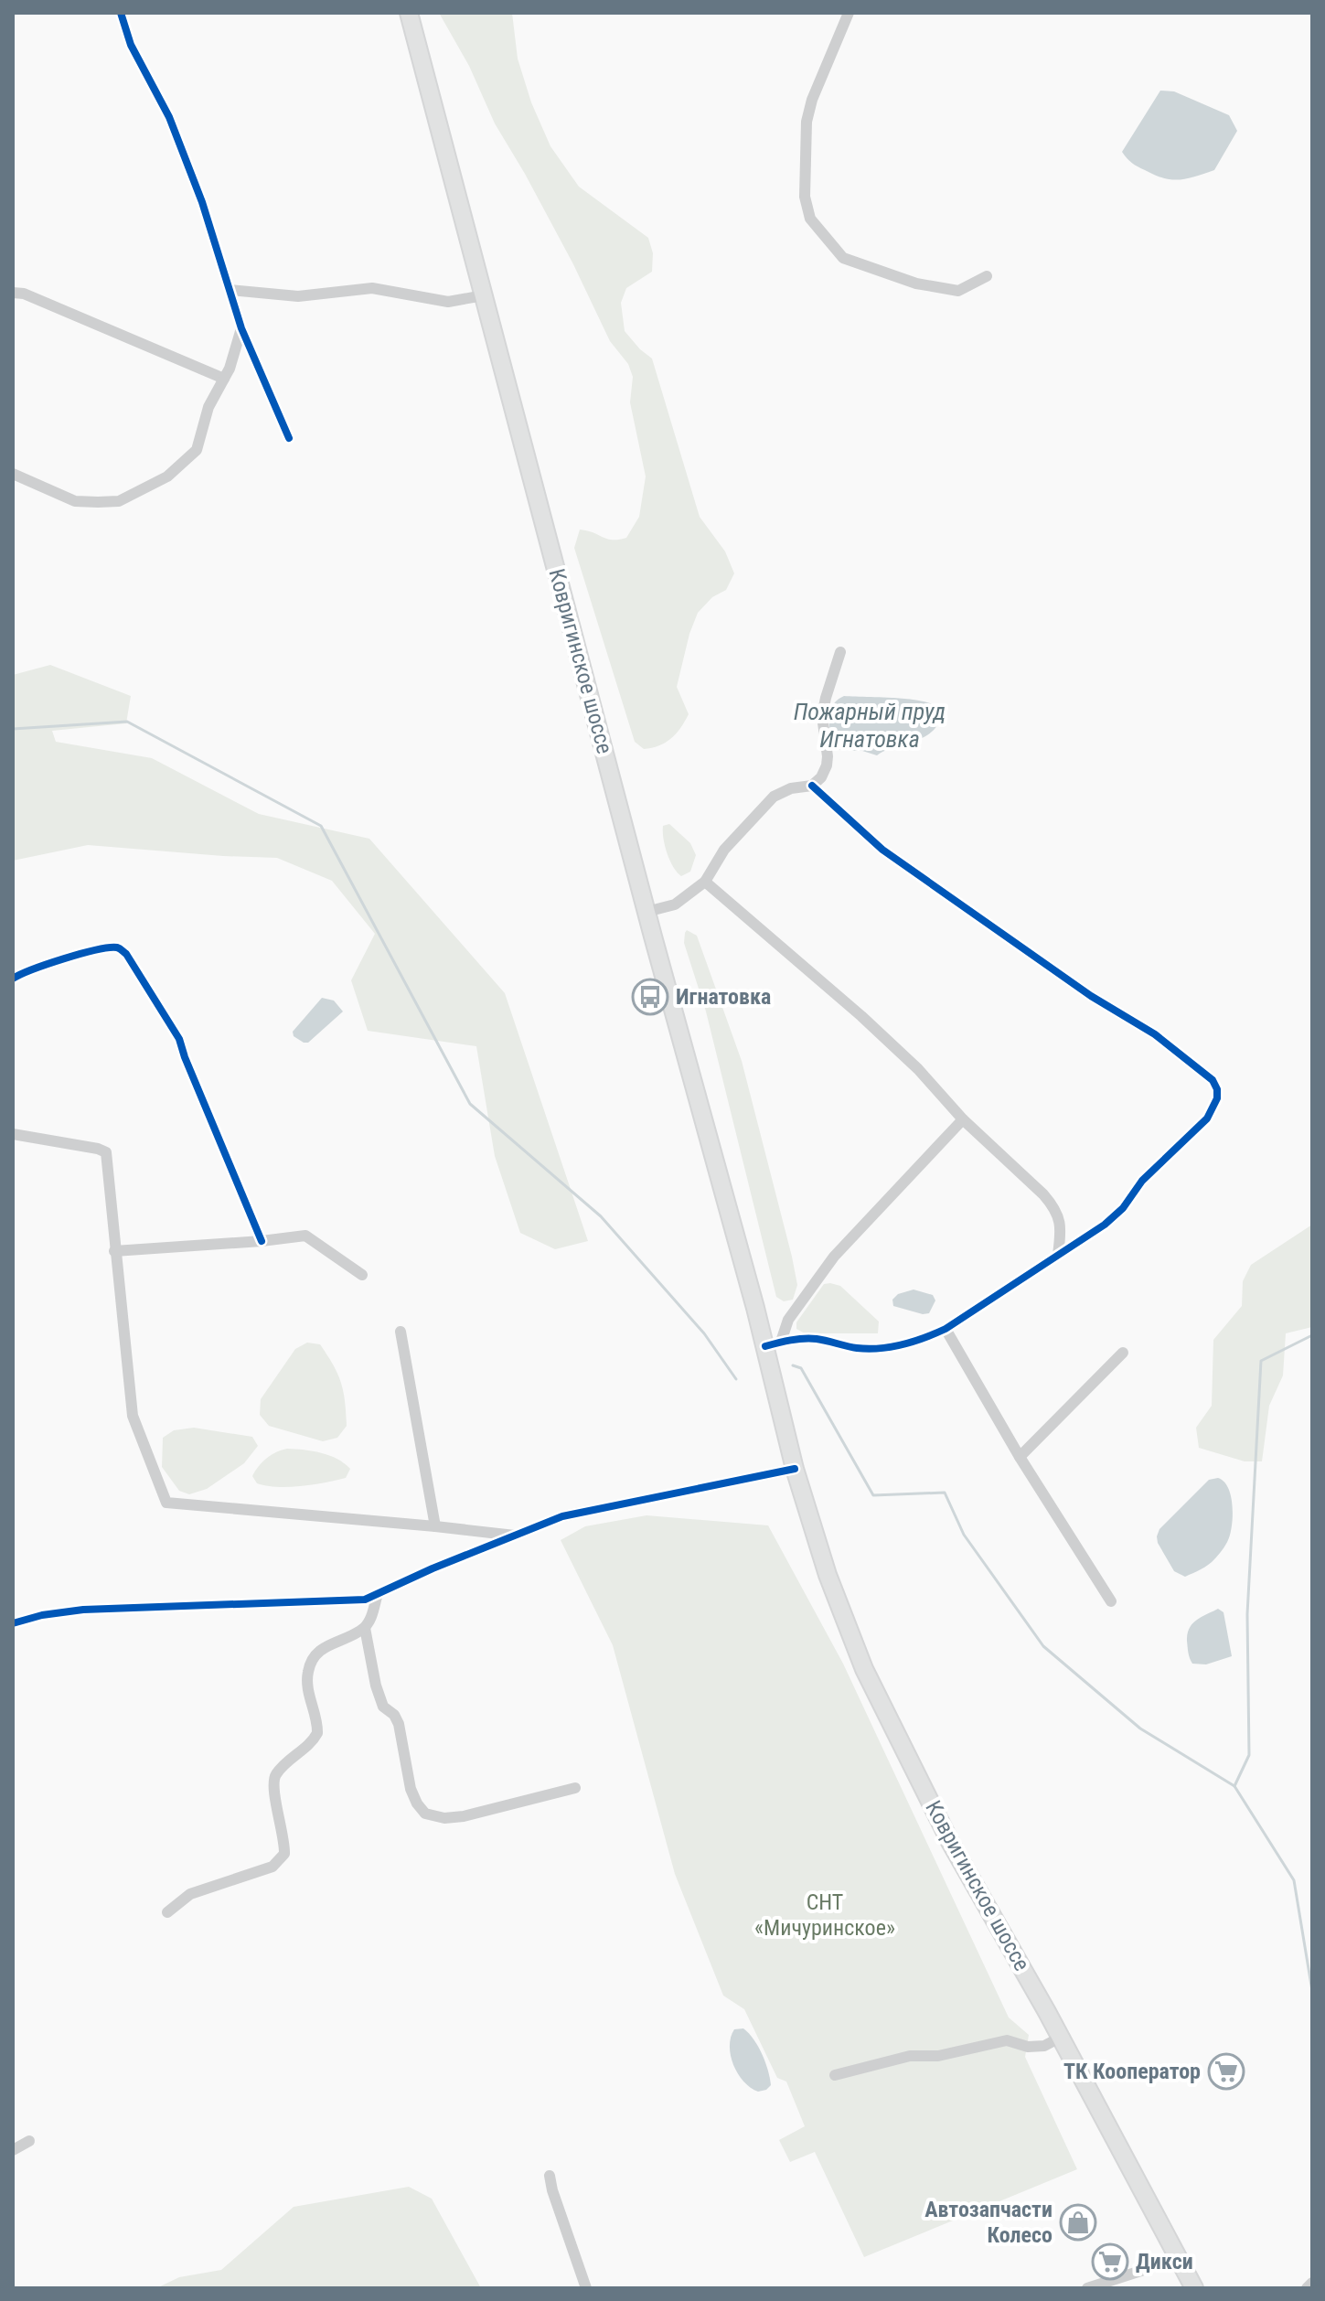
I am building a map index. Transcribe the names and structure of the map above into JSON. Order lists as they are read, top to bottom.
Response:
{
  "streets": {
    "main road": ["Ковригинское шоссе"]
  },
  "water": ["Пожарный пруд Игнатовка"],
  "parks": ["СНТ «Мичуринское»"],
  "places": {
    "bus stop": ["Игнатовка"],
    "supermarket": ["ТК Кооператор", "Дикси"],
    "shop": ["Автозапчасти Колесо"]
  }
}
